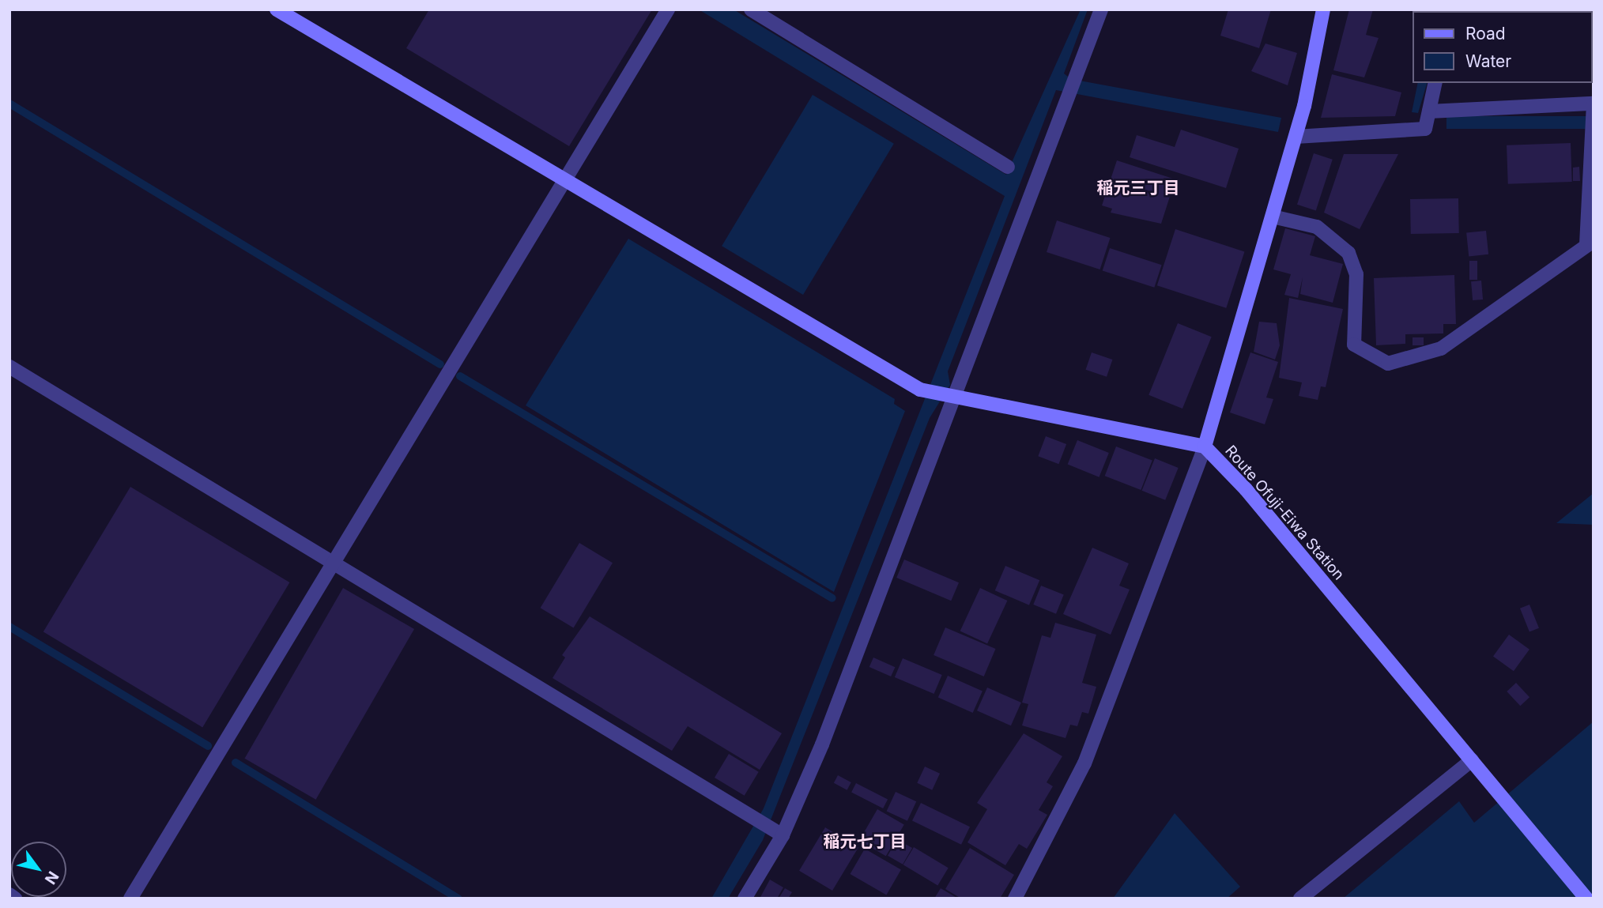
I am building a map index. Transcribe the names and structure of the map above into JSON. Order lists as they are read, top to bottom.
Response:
{
  "streets": {
    "main road": ["Route Ofuji-Eiwa Station"]
  },
  "districts": ["稲元三丁目", "稲元七丁目"],
  "legend": ["Road", "Water"],
  "north": "bottom right"
}
